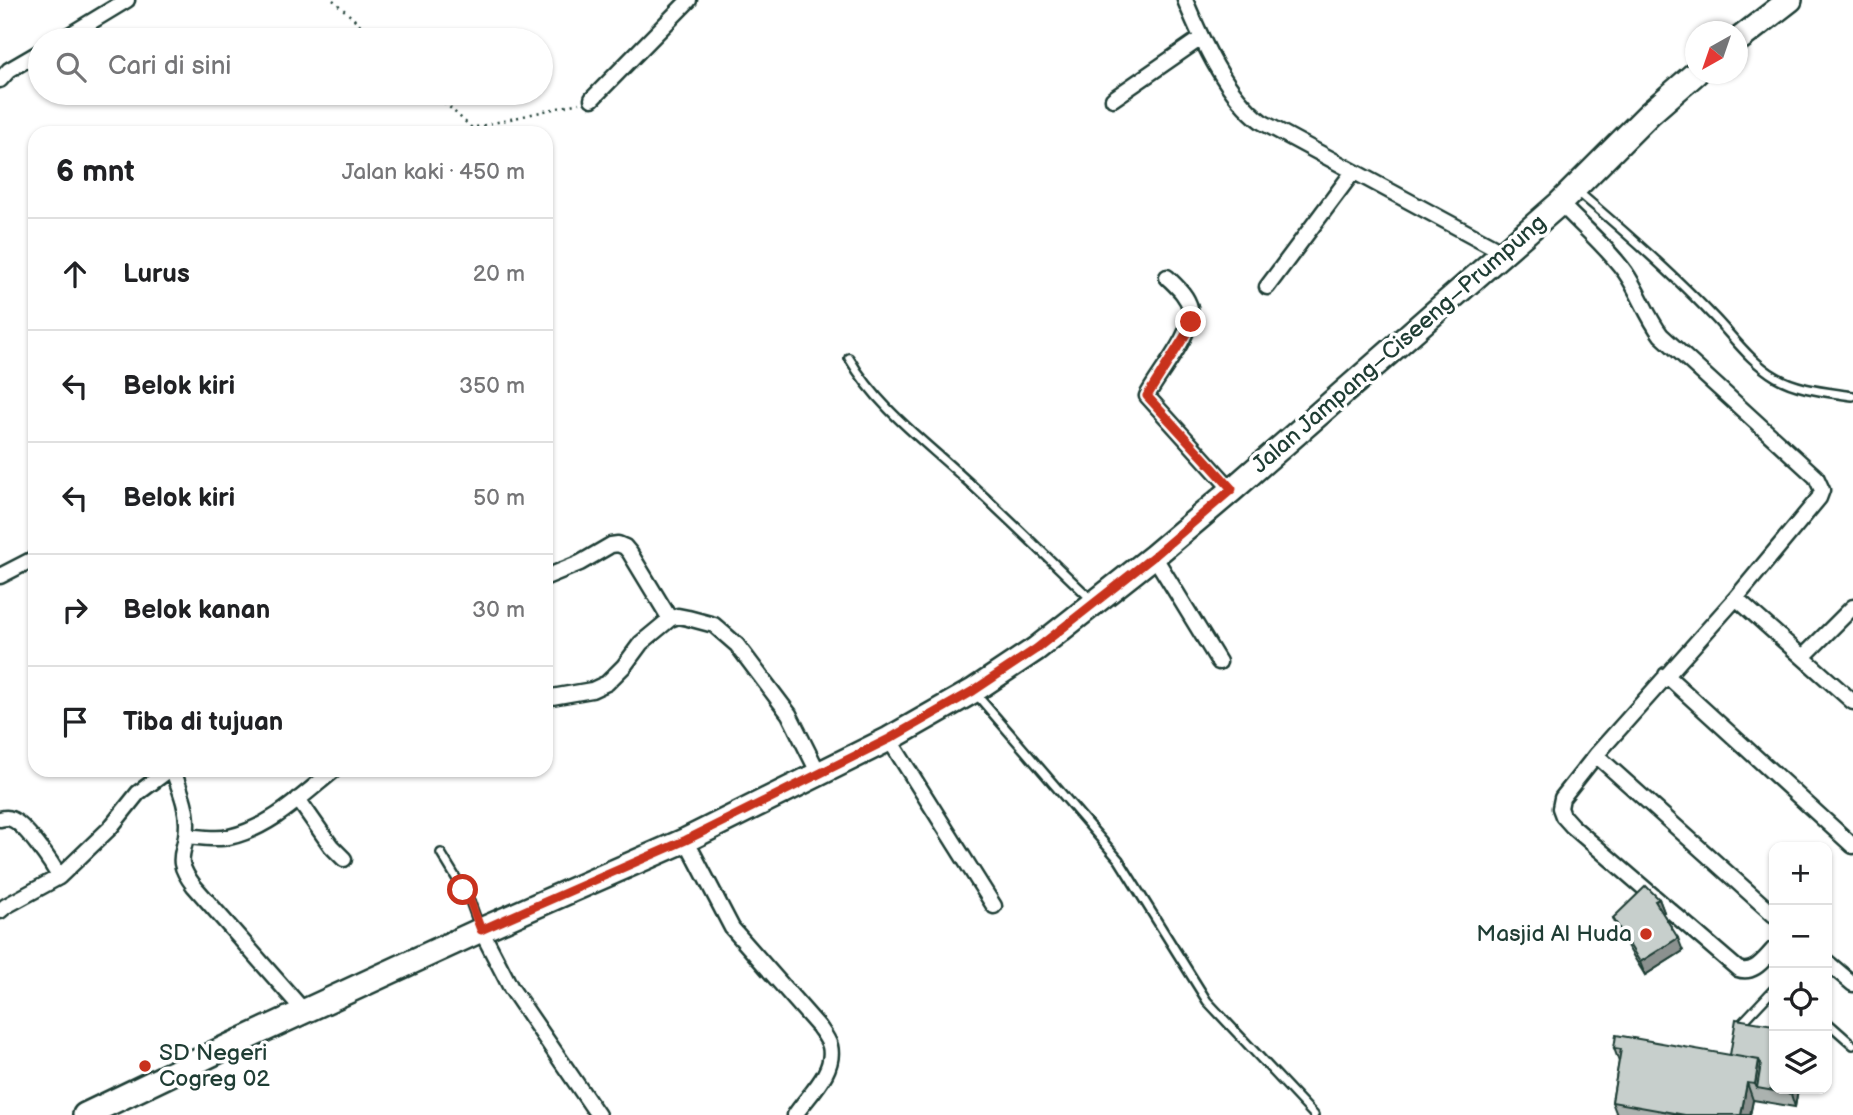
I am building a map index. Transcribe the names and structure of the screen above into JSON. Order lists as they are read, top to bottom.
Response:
{
  "streets": {
    "main road": ["Jalan Jampang–Ciseeng–Prumpung"]
  },
  "places": ["Masjid Al Huda", "SD Negeri Cogreg 02"],
  "north": "bottom left",
  "page": {
    "search": "Cari di sini",
    "heading": ["6 mnt", "Jalan kaki · 450 m"],
    "list": [
      ["Lurus", "20 m"],
      ["Belok kiri", "350 m"],
      ["Belok kiri", "50 m"],
      ["Belok kanan", "30 m"],
      "Tiba di tujuan"
    ],
    "map_buttons": ["+", "−"]
  }
}
